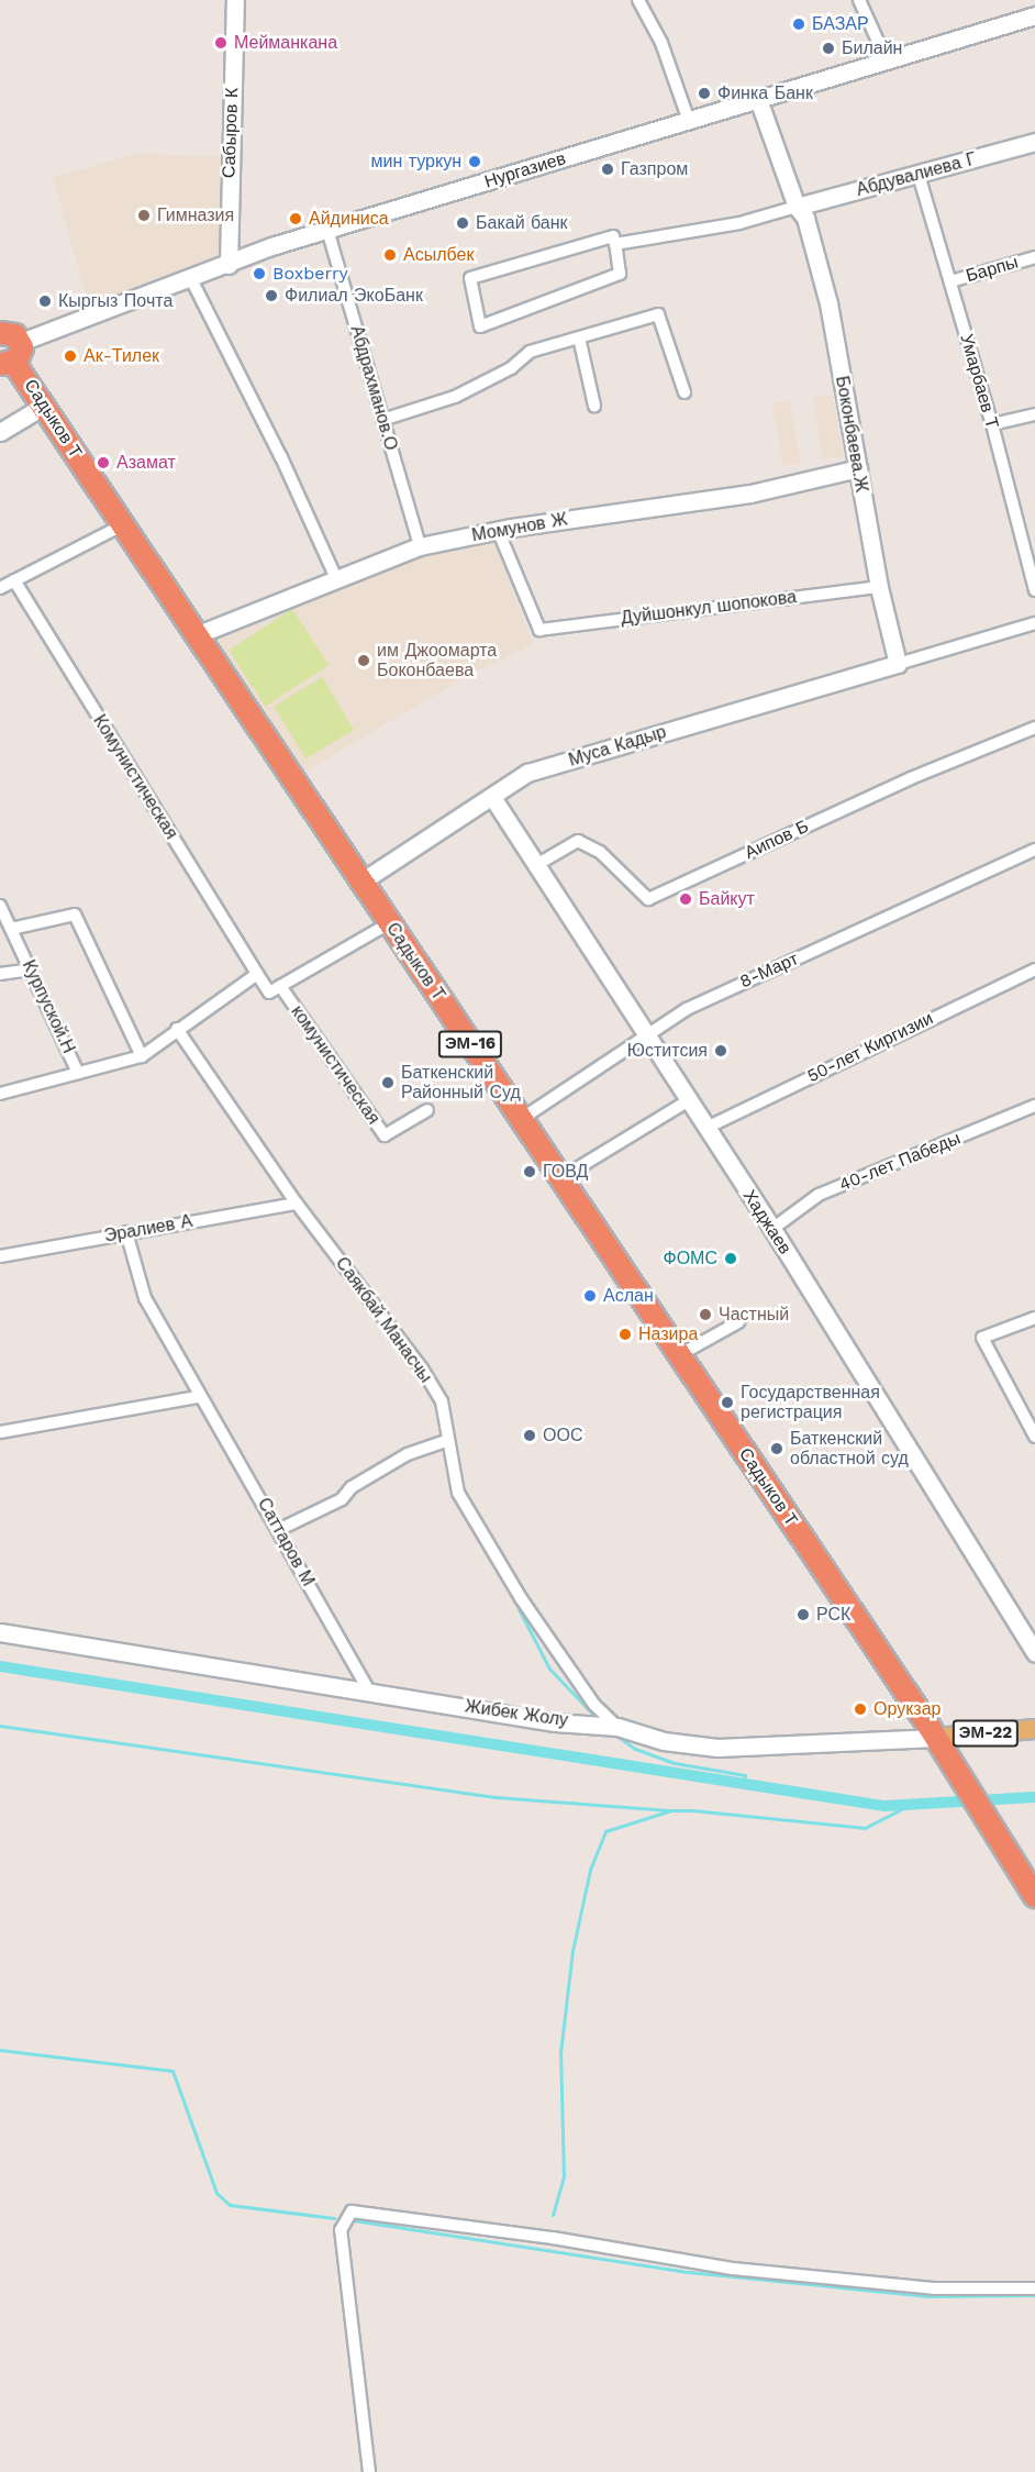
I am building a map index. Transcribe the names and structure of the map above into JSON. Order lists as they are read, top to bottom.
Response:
{
  "streets": {
    "highway": ["Садыков Т", "ЭМ-16"],
    "main road": ["Жибек Жолу", "ЭМ-22"],
    "street": [
      "Сабыров К",
      "Нургазиев",
      "Абдувалиева Г",
      "Барпы",
      "Умарбаев Т",
      "Абдрахманов.О",
      "Боконбаева.Ж",
      "Момунов Ж",
      "Дуйшонкул шопокова",
      "Муса Кадыр",
      "Комунистическая",
      "Аипов Б",
      "8-Март",
      "Курпуской.Н",
      "50-лет Киргизии",
      "комунистическая",
      "40-лет Пабеды",
      "Хаджаев",
      "Эралиев А",
      "Саякбай Манасчы",
      "Саттаров М"
    ]
  },
  "crossings": [
    ["Сабыров К", "Нургазиев"],
    ["Нургазиев", "Абдрахманов.О"],
    ["Нургазиев", "Боконбаева.Ж"],
    ["Нургазиев", "ЭМ-16"],
    ["Абдувалиева Г", "Умарбаев Т"],
    ["Абдувалиева Г", "Боконбаева.Ж"],
    ["Барпы", "Умарбаев Т"],
    ["Абдрахманов.О", "Момунов Ж"],
    ["Садыков Т", "Момунов Ж"],
    ["Садыков Т", "Муса Кадыр"],
    ["Садыков Т", "8-Март"],
    ["Садыков Т", "ЭМ-16"],
    ["Садыков Т", "Жибек Жолу"],
    ["Боконбаева.Ж", "Момунов Ж"],
    ["Боконбаева.Ж", "Дуйшонкул шопокова"],
    ["Боконбаева.Ж", "Муса Кадыр"],
    ["Момунов Ж", "Дуйшонкул шопокова"],
    ["Муса Кадыр", "Хаджаев"],
    ["Аипов Б", "Хаджаев"],
    ["8-Март", "Хаджаев"],
    ["ЭМ-16", "Жибек Жолу"],
    ["50-лет Киргизии", "Хаджаев"],
    ["40-лет Пабеды", "Хаджаев"],
    ["Эралиев А", "Саякбай Манасчы"],
    ["Эралиев А", "Саттаров М"],
    ["Саякбай Манасчы", "Жибек Жолу"],
    ["Саттаров М", "Жибек Жолу"]
  ],
  "places": [
    "БАЗАР",
    "Мейманкана",
    "Билайн",
    "Финка Банк",
    "мин туркун",
    "Газпром",
    "Гимназия",
    "Айдиниса",
    "Бакай банк",
    "Асылбек",
    "Boxberry",
    "Филиал ЭкоБанк",
    "Кыргыз Почта",
    "Ак-Тилек",
    "Азамат",
    "им Джоомарта Боконбаева",
    "Байкут",
    "Юститсия",
    "Баткенский Районный Суд",
    "ГОВД",
    "ФОМС",
    "Аслан",
    "Частный",
    "Назира",
    "Государственная регистрация",
    "ООС",
    "Баткенский областной суд",
    "РСК",
    "Орукзар"
  ]
}
